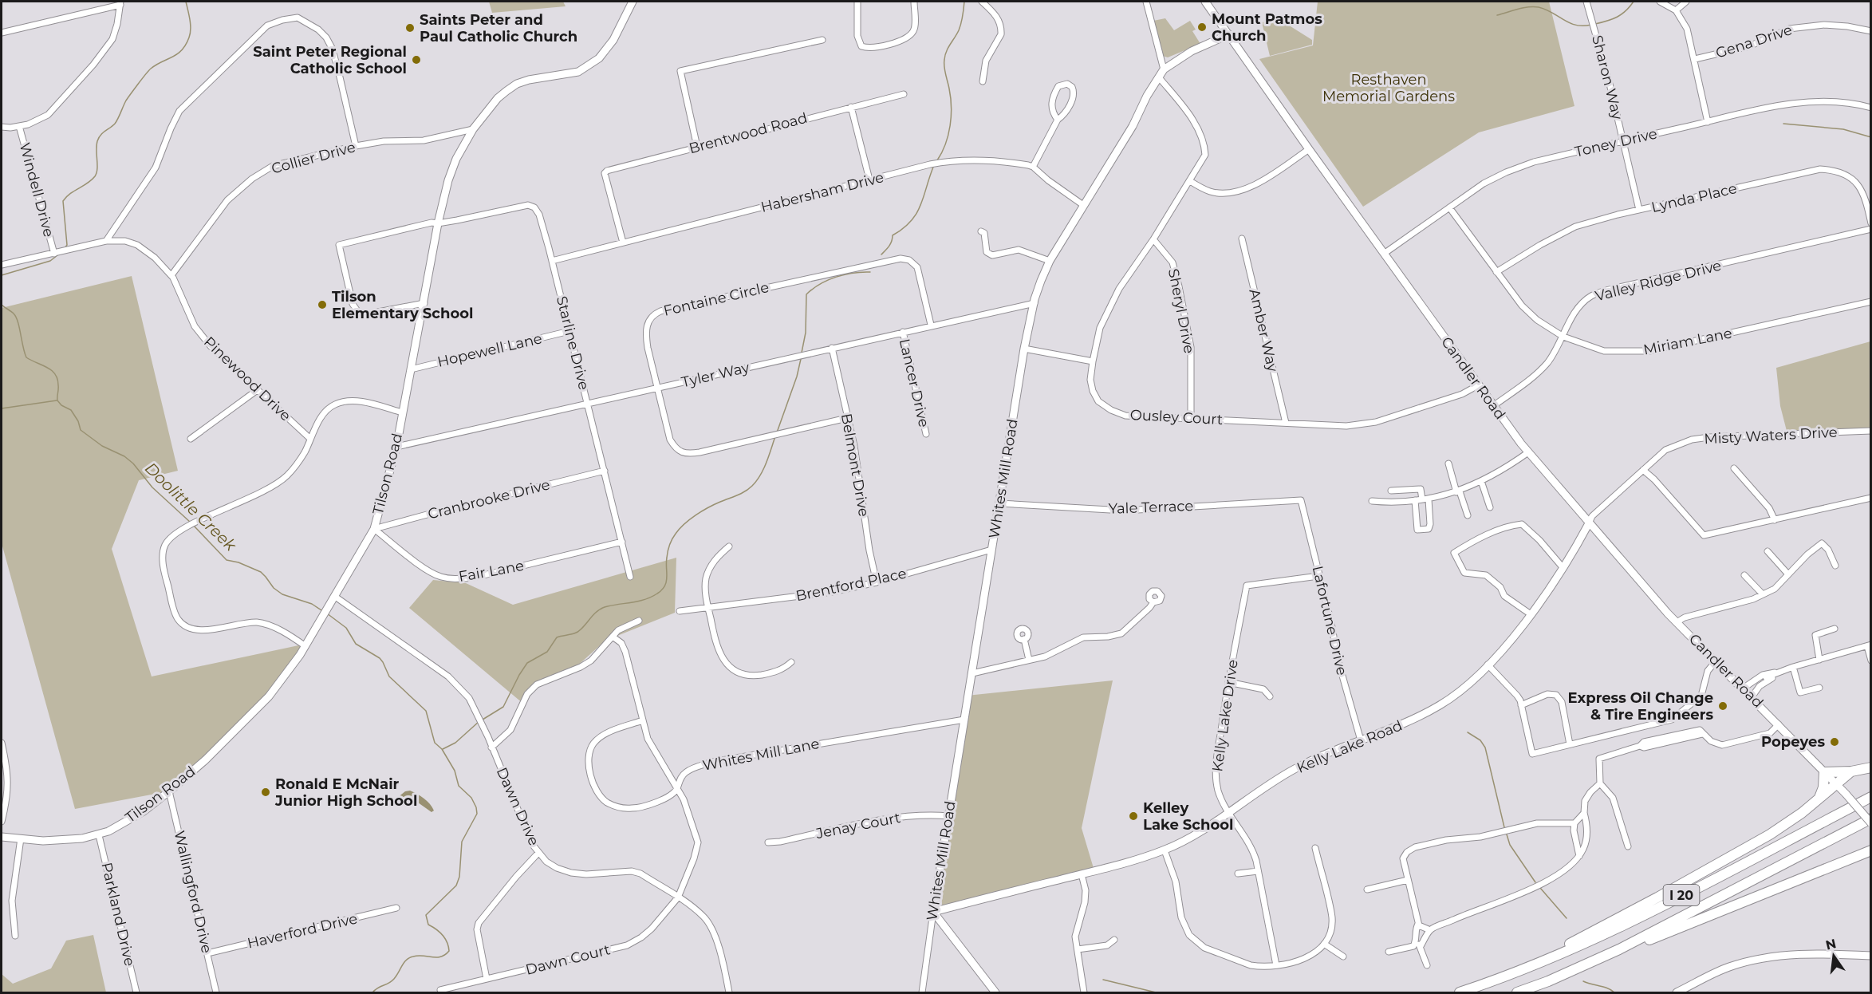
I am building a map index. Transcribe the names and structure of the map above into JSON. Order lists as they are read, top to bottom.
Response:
{
  "streets": {
    "highway": ["I 20"],
    "street": [
      "Gena Drive",
      "Sharon Way",
      "Brentwood Road",
      "Toney Drive",
      "Collier Drive",
      "Windell Drive",
      "Habersham Drive",
      "Lynda Place",
      "Valley Ridge Drive",
      "Fontaine Circle",
      "Sheryl Drive",
      "Amber Way",
      "Miriam Lane",
      "Starline Drive",
      "Hopewell Lane",
      "Tyler Way",
      "Candler Road",
      "Pinewood Drive",
      "Lancer Drive",
      "Ousley Court",
      "Misty Waters Drive",
      "Belmont Drive",
      "Tilson Road",
      "Whites Mill Road",
      "Cranbrooke Drive",
      "Yale Terrace",
      "Fair Lane",
      "Brentford Place",
      "Lafortune Drive",
      "Kelly Lake Drive",
      "Kelly Lake Road",
      "Whites Mill Lane",
      "Dawn Drive",
      "Jenay Court",
      "Wallingford Drive",
      "Parkland Drive",
      "Haverford Drive",
      "Dawn Court"
    ]
  },
  "crossings": [
    ["Sharon Way", "Toney Drive"],
    ["Sharon Way", "Lynda Place"],
    ["Brentwood Road", "Habersham Drive"],
    ["Toney Drive", "Miriam Lane"],
    ["Toney Drive", "Candler Road"],
    ["Collier Drive", "Pinewood Drive"],
    ["Collier Drive", "Tilson Road"],
    ["Windell Drive", "Pinewood Drive"],
    ["Habersham Drive", "Starline Drive"],
    ["Lynda Place", "Miriam Lane"],
    ["Valley Ridge Drive", "Miriam Lane"],
    ["Valley Ridge Drive", "Candler Road"],
    ["Fontaine Circle", "Tyler Way"],
    ["Fontaine Circle", "Belmont Drive"],
    ["Sheryl Drive", "Ousley Court"],
    ["Amber Way", "Ousley Court"],
    ["Starline Drive", "Hopewell Lane"],
    ["Starline Drive", "Tyler Way"],
    ["Starline Drive", "Tilson Road"],
    ["Starline Drive", "Cranbrooke Drive"],
    ["Starline Drive", "Fair Lane"],
    ["Hopewell Lane", "Tilson Road"],
    ["Tyler Way", "Lancer Drive"],
    ["Tyler Way", "Belmont Drive"],
    ["Tyler Way", "Tilson Road"],
    ["Tyler Way", "Whites Mill Road"],
    ["Candler Road", "Ousley Court"],
    ["Candler Road", "Misty Waters Drive"],
    ["Candler Road", "Whites Mill Road"],
    ["Candler Road", "Kelly Lake Road"],
    ["Ousley Court", "Whites Mill Road"],
    ["Misty Waters Drive", "Kelly Lake Road"],
    ["Belmont Drive", "Brentford Place"],
    ["Tilson Road", "Cranbrooke Drive"],
    ["Tilson Road", "Fair Lane"],
    ["Tilson Road", "Dawn Drive"],
    ["Tilson Road", "Wallingford Drive"],
    ["Tilson Road", "Parkland Drive"],
    ["Whites Mill Road", "Yale Terrace"],
    ["Whites Mill Road", "Brentford Place"],
    ["Whites Mill Road", "Kelly Lake Road"],
    ["Whites Mill Road", "Whites Mill Lane"],
    ["Whites Mill Road", "Jenay Court"],
    ["Cranbrooke Drive", "Fair Lane"],
    ["Yale Terrace", "Lafortune Drive"],
    ["Lafortune Drive", "Kelly Lake Drive"],
    ["Lafortune Drive", "Kelly Lake Road"],
    ["Kelly Lake Drive", "Kelly Lake Road"],
    ["Whites Mill Lane", "Dawn Court"],
    ["Dawn Drive", "Dawn Court"],
    ["Wallingford Drive", "Haverford Drive"]
  ],
  "water": ["Doolittle Creek"],
  "parks": ["Resthaven Memorial Gardens"],
  "places": [
    "Mount Patmos Church",
    "Saints Peter and Paul Catholic Church",
    "Saint Peter Regional Catholic School",
    "Tilson Elementary School",
    "Express Oil Change & Tire Engineers",
    "Popeyes",
    "Ronald E McNair Junior High School",
    "Kelley Lake School"
  ],
  "north": "top"
}
